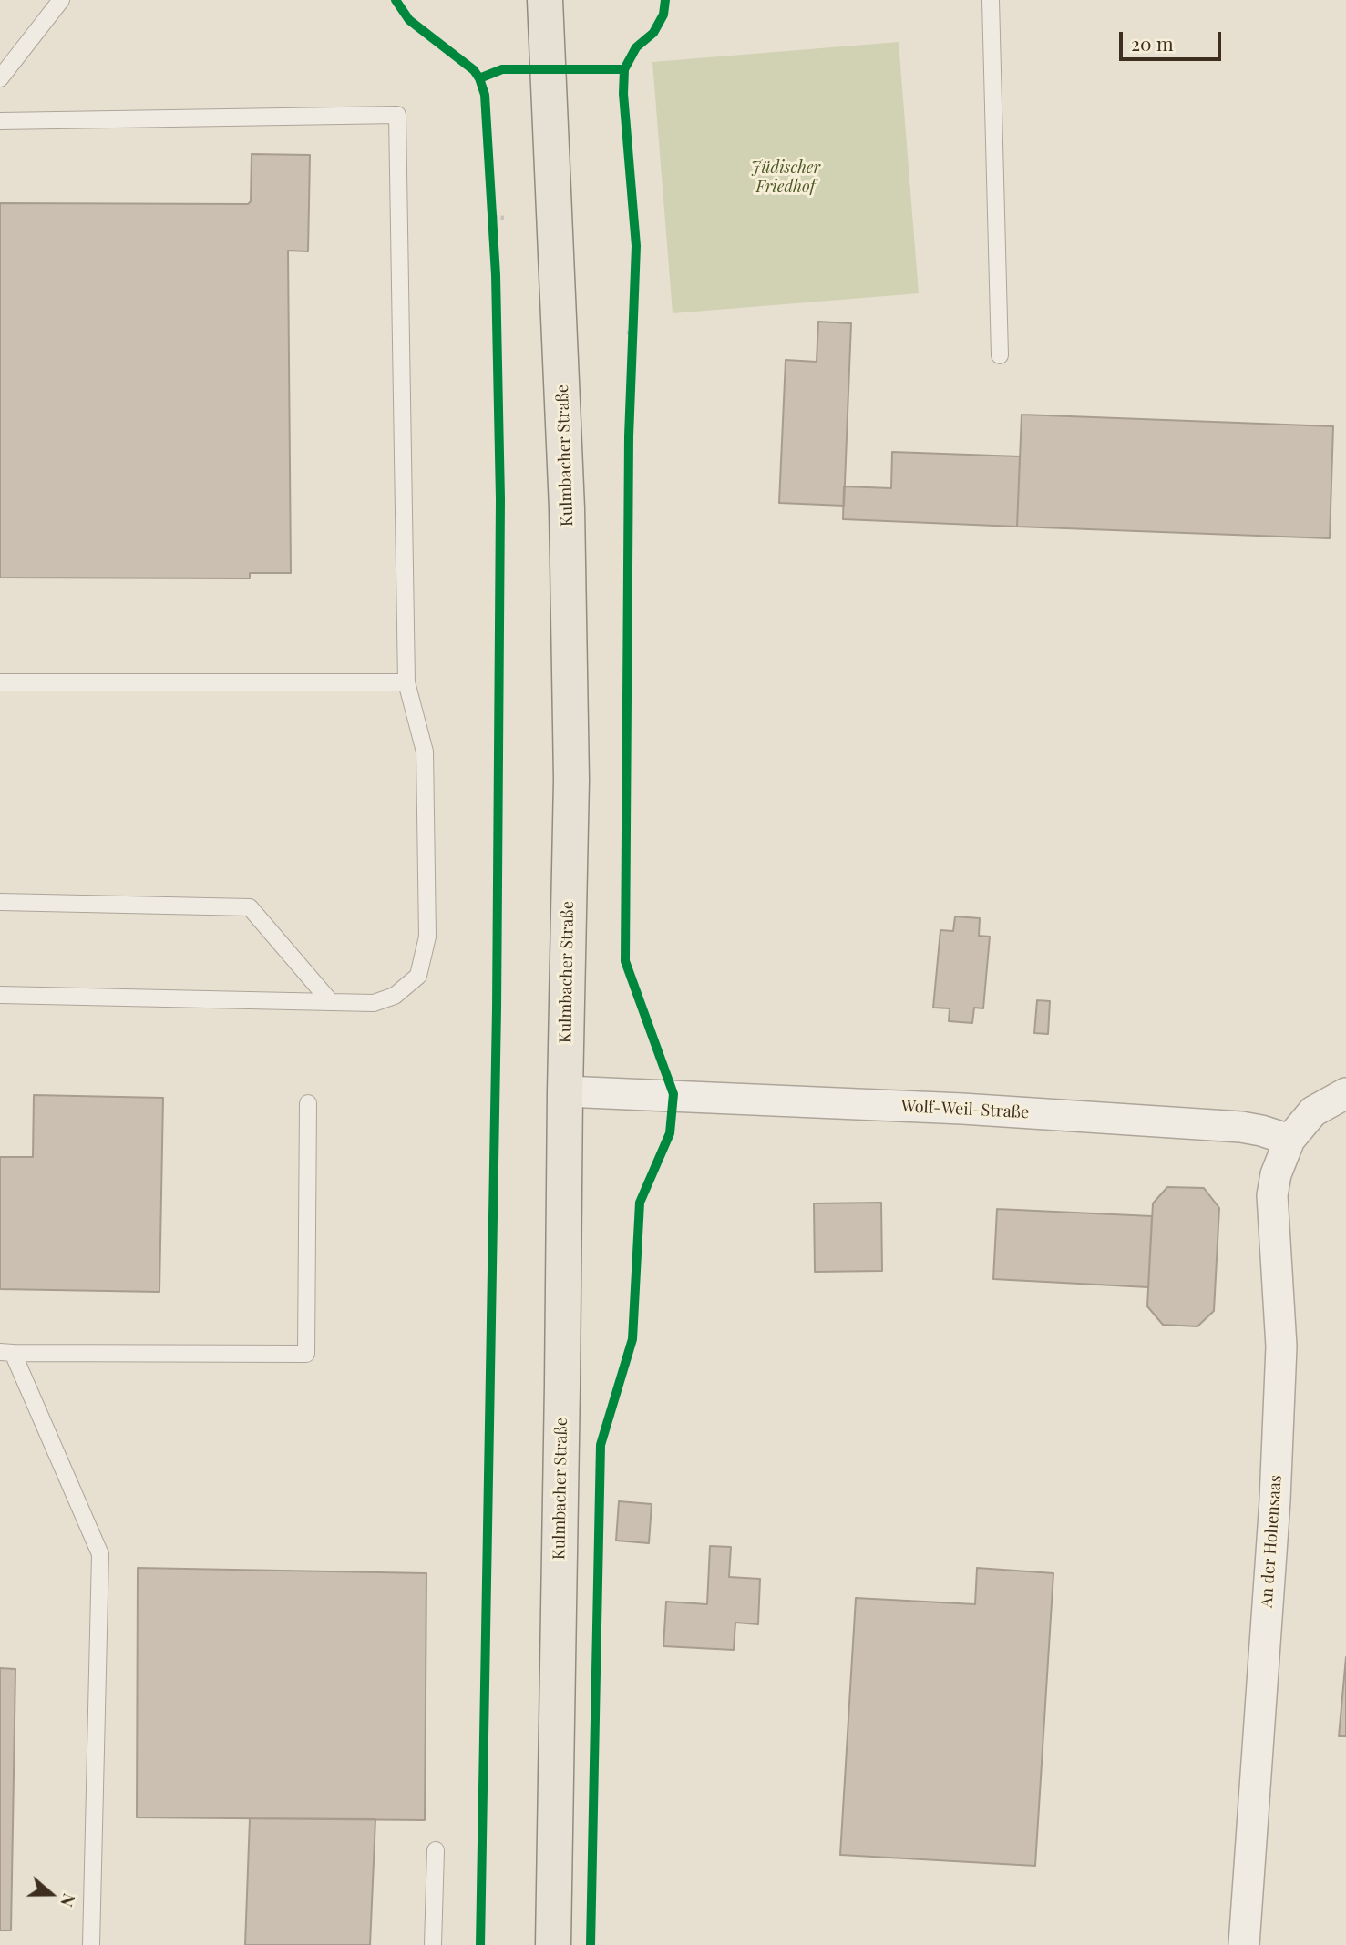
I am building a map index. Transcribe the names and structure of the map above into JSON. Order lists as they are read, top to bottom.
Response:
{
  "streets": {
    "main road": ["Kulmbacher Straße"],
    "street": ["Wolf-Weil-Straße", "An der Hohensaas"]
  },
  "crossings": [
    ["Kulmbacher Straße", "Wolf-Weil-Straße"],
    ["Wolf-Weil-Straße", "An der Hohensaas"]
  ],
  "parks": ["Jüdischer Friedhof"],
  "scale_bar": "20 m",
  "north": "right"
}
